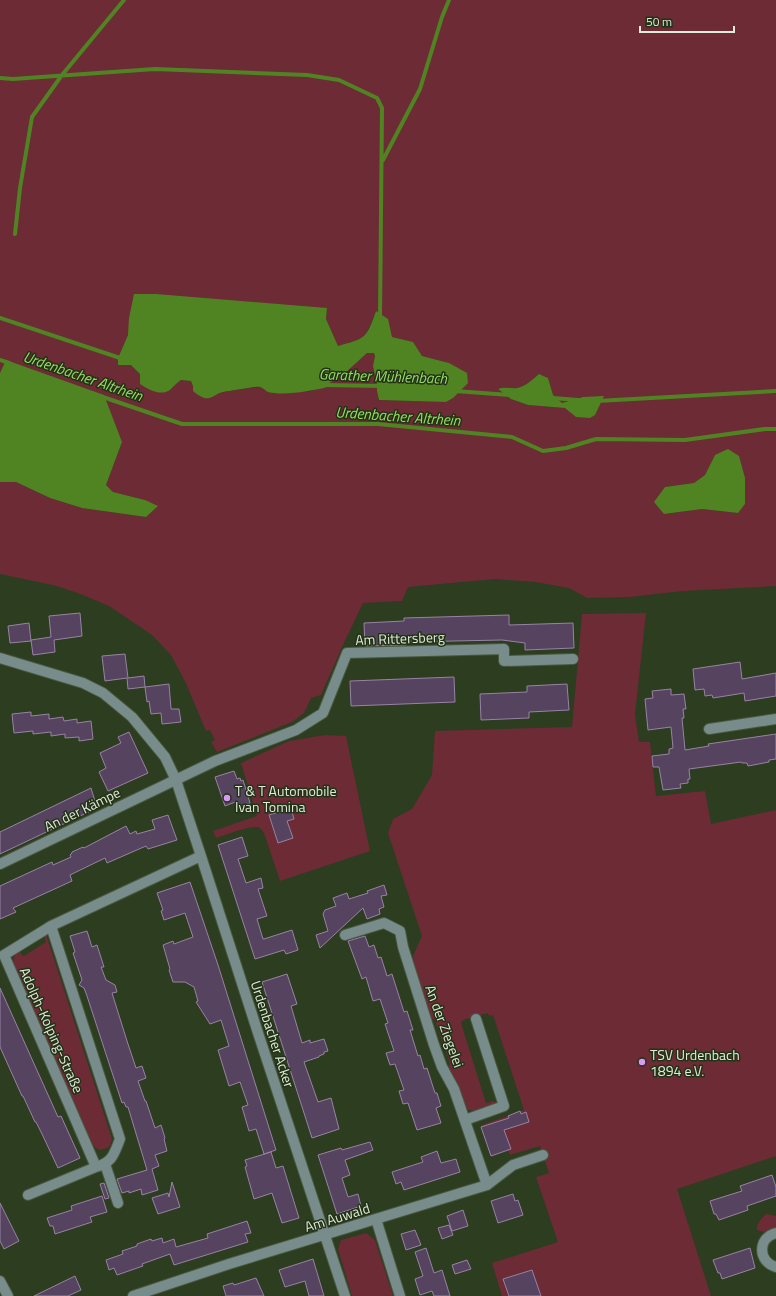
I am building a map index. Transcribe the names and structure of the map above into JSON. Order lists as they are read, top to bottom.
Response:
{
  "streets": {
    "street": [
      "Am Rittersberg",
      "An der Kämpe",
      "An der Ziegelei",
      "Adolph-Kolping-Straße",
      "Urdenbacher Acker",
      "Am Auwald"
    ]
  },
  "crossings": [
    ["Am Rittersberg", "An der Kämpe"],
    ["Am Rittersberg", "Urdenbacher Acker"],
    ["An der Kämpe", "Urdenbacher Acker"],
    ["An der Ziegelei", "Am Auwald"],
    ["Adolph-Kolping-Straße", "Urdenbacher Acker"],
    ["Urdenbacher Acker", "Am Auwald"]
  ],
  "water": ["Urdenbacher Altrhein", "Garather Mühlenbach"],
  "places": ["T & T Automobile Ivan Tomina", "TSV Urdenbach 1894 e.V."],
  "scale_bar": "50 m"
}
